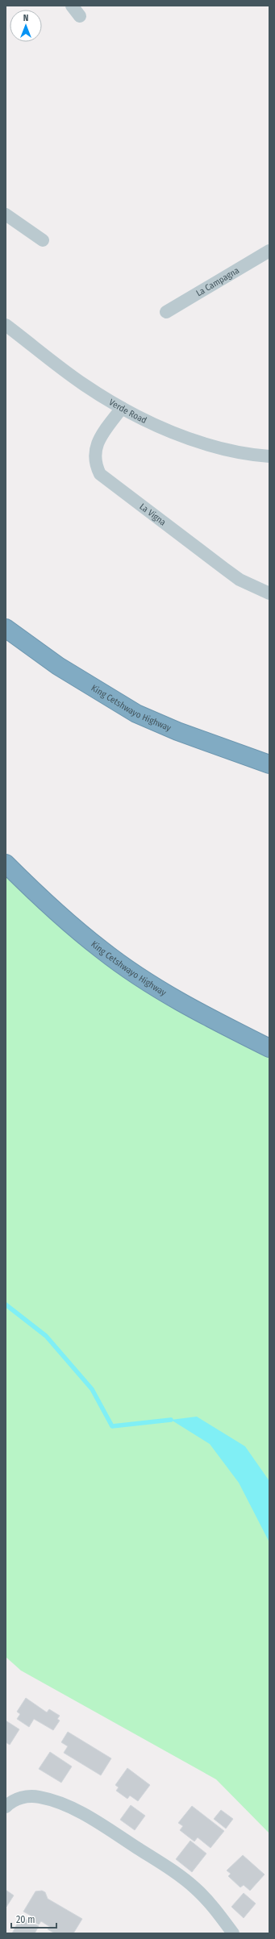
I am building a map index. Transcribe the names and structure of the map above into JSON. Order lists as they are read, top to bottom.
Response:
{
  "streets": {
    "highway": ["King Cetshwayo Highway"],
    "street": ["La Campagna", "Verde Road", "La Vigna"]
  },
  "crossings": [
    ["Verde Road", "La Vigna"]
  ],
  "scale_bar": "20 m",
  "north": "top"
}
